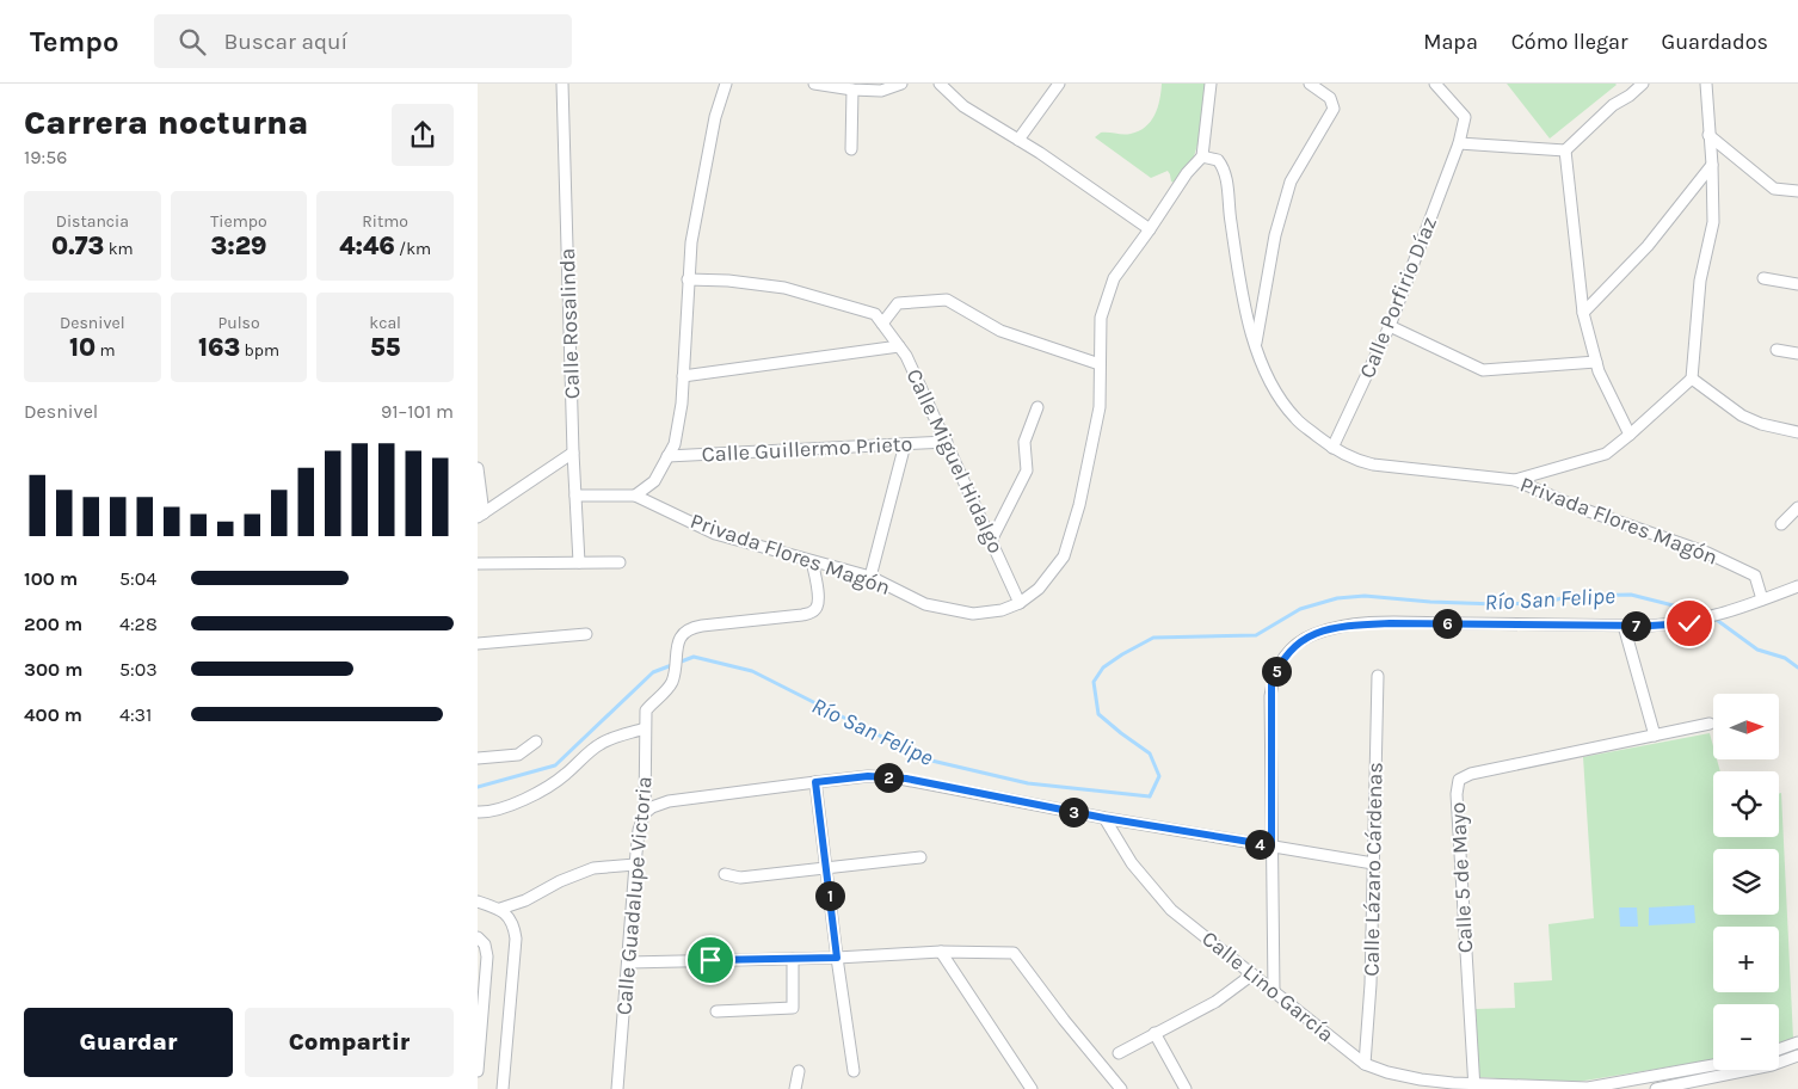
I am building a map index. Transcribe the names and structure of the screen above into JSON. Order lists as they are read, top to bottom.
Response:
{
  "streets": {
    "street": [
      "Calle Porfirio Díaz",
      "Calle Rosalinda",
      "Calle Guillermo Prieto",
      "Calle Miguel Hidalgo",
      "Privada Flores Magón",
      "Calle Lázaro Cárdenas",
      "Calle 5 de Mayo",
      "Calle Guadalupe Victoria",
      "Calle Lino García"
    ]
  },
  "crossings": [
    ["Calle Porfirio Díaz", "Privada Flores Magón"],
    ["Calle Rosalinda", "Privada Flores Magón"],
    ["Calle Guillermo Prieto", "Calle Miguel Hidalgo"],
    ["Calle Miguel Hidalgo", "Privada Flores Magón"],
    ["Privada Flores Magón", "Calle Guadalupe Victoria"],
    ["Calle Lázaro Cárdenas", "Calle Lino García"],
    ["Calle 5 de Mayo", "Calle Lino García"]
  ],
  "water": ["Río San Felipe"],
  "north": "right",
  "page": {
    "header": "Tempo",
    "search": "Buscar aquí",
    "nav": ["Mapa", "Cómo llegar", "Guardados"],
    "heading": ["Carrera nocturna", "19:56"],
    "stats": [
      ["Distancia", "0.73 km"],
      ["Tiempo", "3:29"],
      ["Ritmo", "4:46 /km"],
      ["Desnivel", "10 m"],
      ["Pulso", "163 bpm"],
      ["kcal", "55"]
    ],
    "chart": ["Desnivel", "91–101 m"],
    "list": [
      {
        "name": "100 m",
        "note": "5:04"
      },
      {
        "name": "200 m",
        "note": "4:28"
      },
      {
        "name": "300 m",
        "note": "5:03"
      },
      {
        "name": "400 m",
        "note": "4:31"
      }
    ],
    "pins": [
      "6",
      "7",
      "5",
      "2",
      "3",
      "4",
      "1"
    ],
    "map_buttons": ["+", "−"],
    "buttons": ["Guardar", "Compartir"]
  }
}
